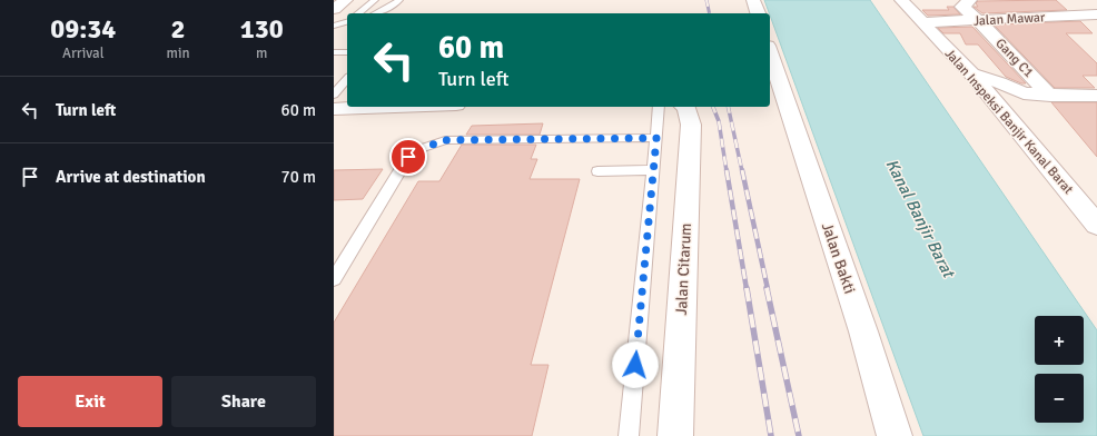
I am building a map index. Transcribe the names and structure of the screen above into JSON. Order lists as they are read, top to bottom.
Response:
{
  "streets": {
    "street": [
      "Jalan Mawar",
      "Gang C1",
      "Jalan Inspeksi Banjir Kanal Barat",
      "Jalan Bakti",
      "Jalan Citarum"
    ]
  },
  "crossings": [
    ["Jalan Mawar", "Gang C1"],
    ["Jalan Mawar", "Jalan Inspeksi Banjir Kanal Barat"]
  ],
  "water": ["Kanal Banjir Barat"],
  "page": {
    "eta": [
      "09:34",
      "Arrival",
      "2",
      "min",
      "130",
      "m"
    ],
    "turn": ["60 m", "Turn left"],
    "list": [
      {
        "name": "Turn left",
        "value": "60 m"
      },
      {
        "name": "Arrive at destination",
        "value": "70 m"
      }
    ],
    "map_buttons": ["+", "−"],
    "buttons": ["Exit", "Share"]
  }
}
